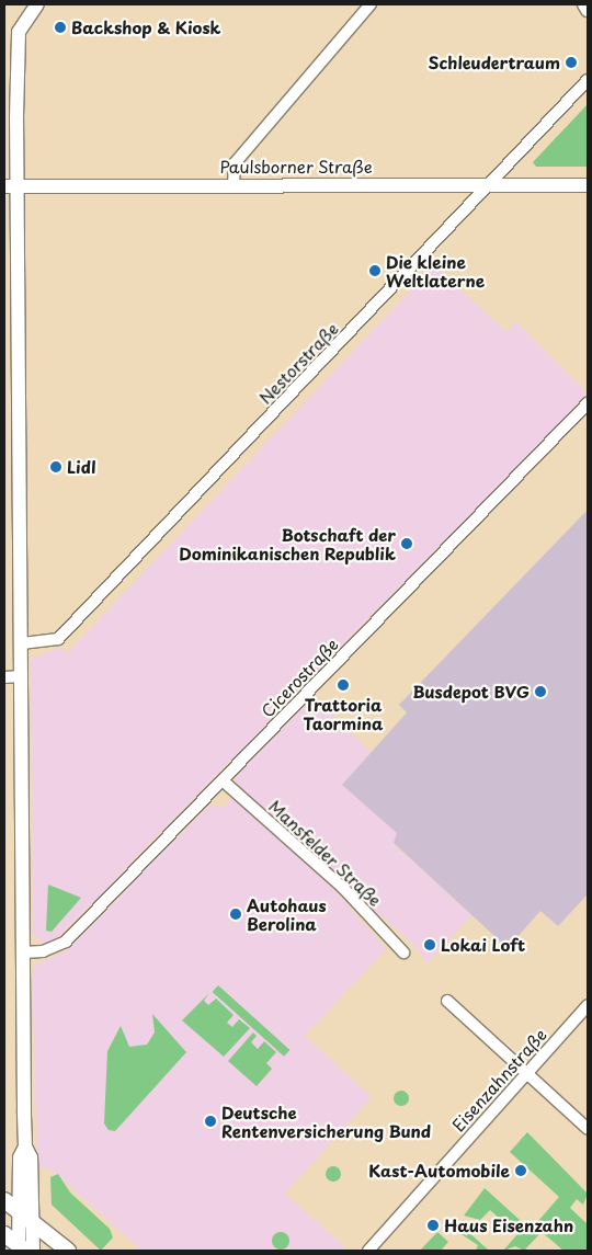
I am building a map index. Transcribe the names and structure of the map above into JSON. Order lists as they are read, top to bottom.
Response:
{
  "streets": {
    "street": [
      "Paulsborner Straße",
      "Nestorstraße",
      "Cicerostraße",
      "Mansfelder Straße",
      "Eisenzahnstraße"
    ]
  },
  "crossings": [
    ["Paulsborner Straße", "Nestorstraße"],
    ["Cicerostraße", "Mansfelder Straße"]
  ],
  "places": [
    "Backshop & Kiosk",
    "Schleudertraum",
    "Die kleine Weltlaterne",
    "Lidl",
    "Botschaft der Dominikanischen Republik",
    "Trattoria Taormina",
    "Busdepot BVG",
    "Autohaus Berolina",
    "Lokai Loft",
    "Deutsche Rentenversicherung Bund",
    "Kast-Automobile",
    "Haus Eisenzahn"
  ]
}
